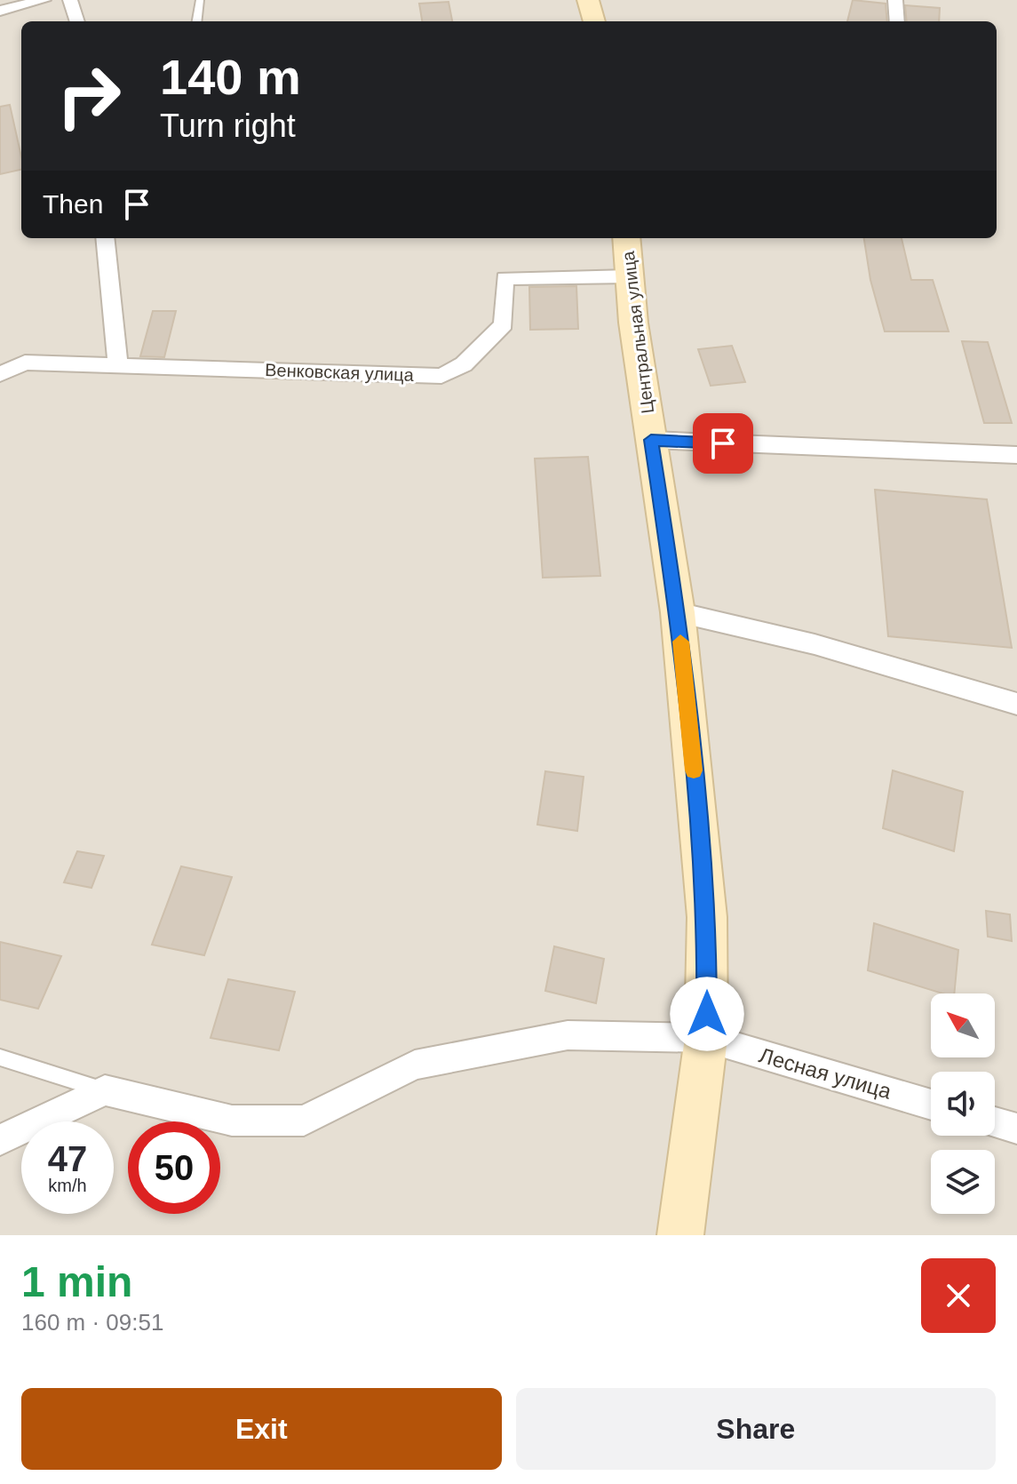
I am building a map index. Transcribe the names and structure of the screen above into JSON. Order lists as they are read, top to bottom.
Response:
{
  "streets": {
    "main road": ["Центральная улица"],
    "street": ["Венковская улица", "Лесная улица"]
  },
  "crossings": [
    ["Центральная улица", "Венковская улица"],
    ["Центральная улица", "Лесная улица"]
  ],
  "north": "top left",
  "page": {
    "turn": ["140 m", "Turn right"],
    "then": "Then",
    "speed": "47 km/h",
    "limit": "50",
    "heading": ["1 min", "160 m · 09:51"],
    "buttons": ["Exit", "Share"]
  }
}
